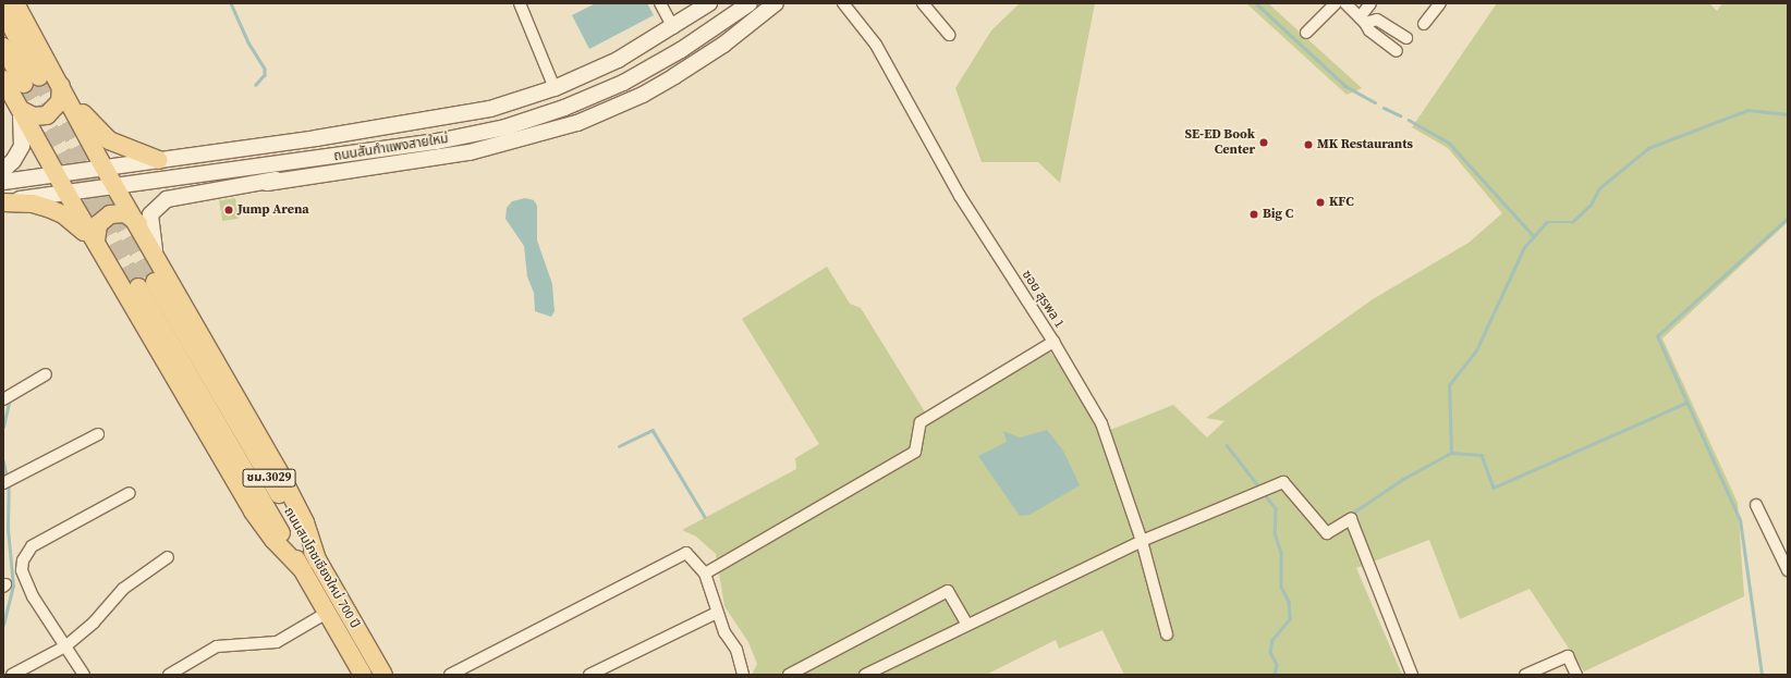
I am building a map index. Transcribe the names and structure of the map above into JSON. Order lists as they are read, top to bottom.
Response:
{
  "streets": {
    "main road": ["ถนนสันกำแพงสายใหม่", "ชม.3029", "ถนนสมโภชเชียงใหม่ 700 ปี"],
    "street": ["ซอย สุรพล 1"]
  },
  "places": [
    "SE-ED Book Center",
    "MK Restaurants",
    "KFC",
    "Jump Arena",
    "Big C"
  ]
}
